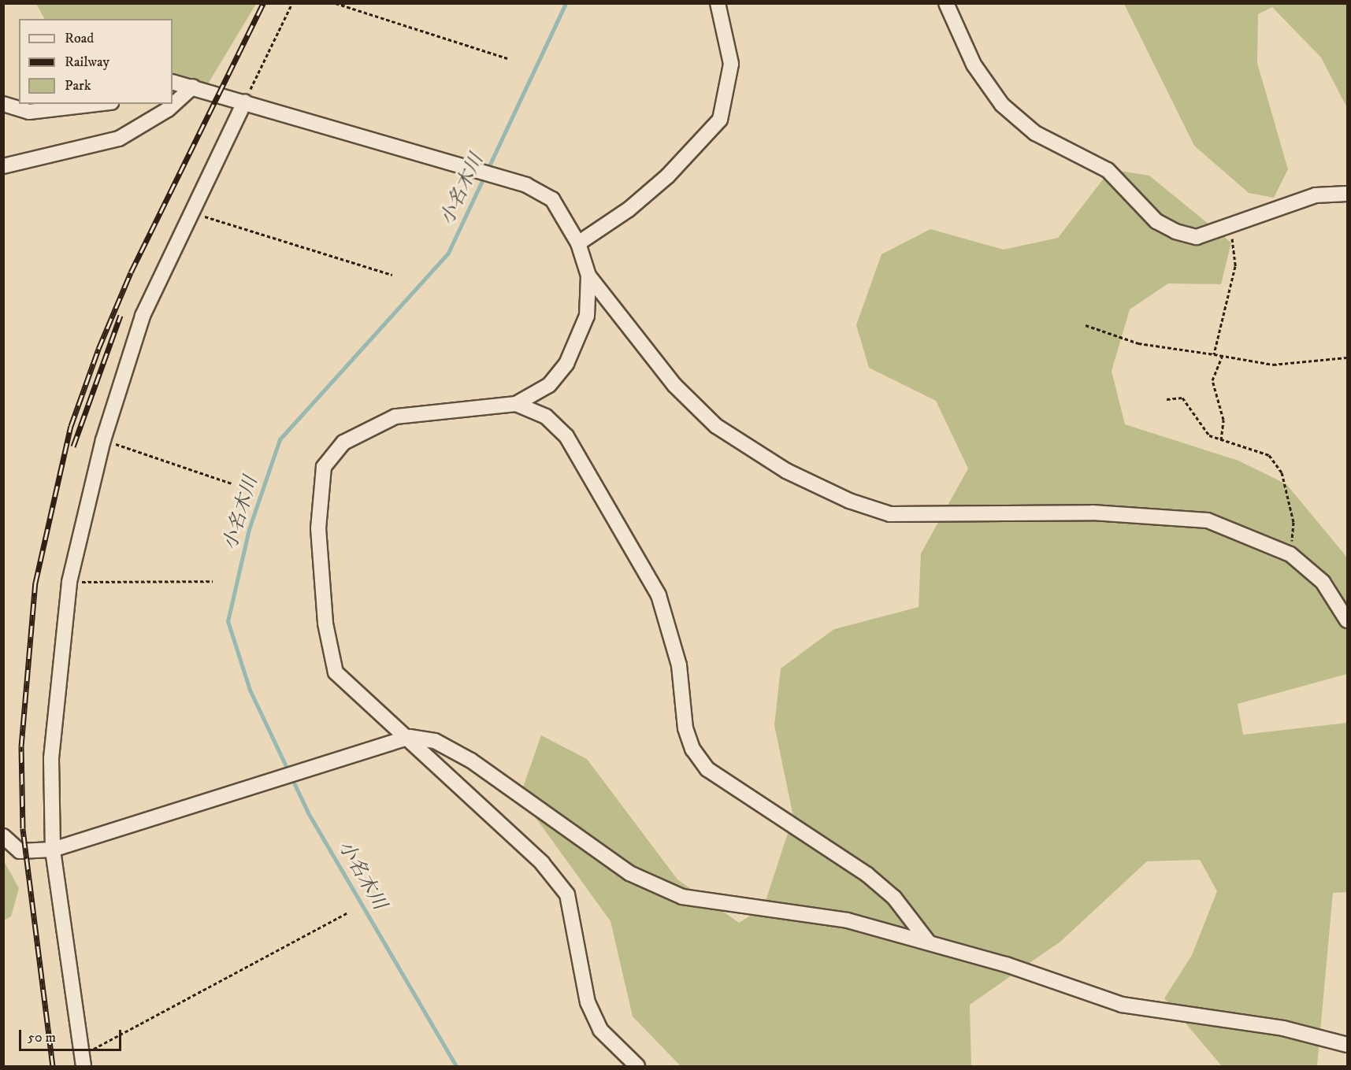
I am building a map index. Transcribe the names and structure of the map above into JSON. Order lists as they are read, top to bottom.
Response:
{
  "water": ["小名木川"],
  "legend": ["Road", "Railway", "Park"],
  "scale_bar": "50 m"
}
